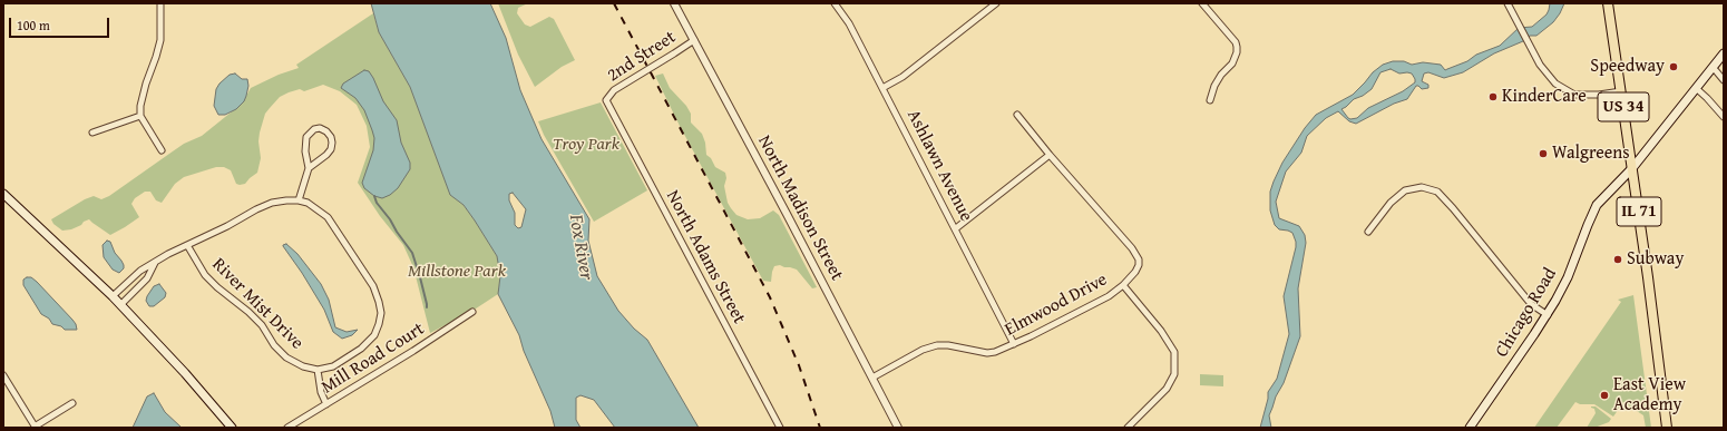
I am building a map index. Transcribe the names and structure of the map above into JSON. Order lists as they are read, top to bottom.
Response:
{
  "streets": {
    "main road": ["US 34", "IL 71", "Chicago Road"],
    "street": [
      "2nd Street",
      "Ashlawn Avenue",
      "North Madison Street",
      "North Adams Street",
      "River Mist Drive",
      "Elmwood Drive",
      "Mill Road Court"
    ]
  },
  "crossings": [
    ["2nd Street", "North Madison Street"],
    ["2nd Street", "North Adams Street"],
    ["US 34", "IL 71"],
    ["US 34", "Chicago Road"],
    ["Ashlawn Avenue", "Elmwood Drive"],
    ["North Madison Street", "Elmwood Drive"],
    ["IL 71", "Chicago Road"]
  ],
  "water": ["Fox River"],
  "parks": ["Troy Park", "Millstone Park"],
  "places": [
    "Speedway",
    "KinderCare",
    "Walgreens",
    "Subway",
    "East View Academy"
  ],
  "scale_bar": "100 m"
}
